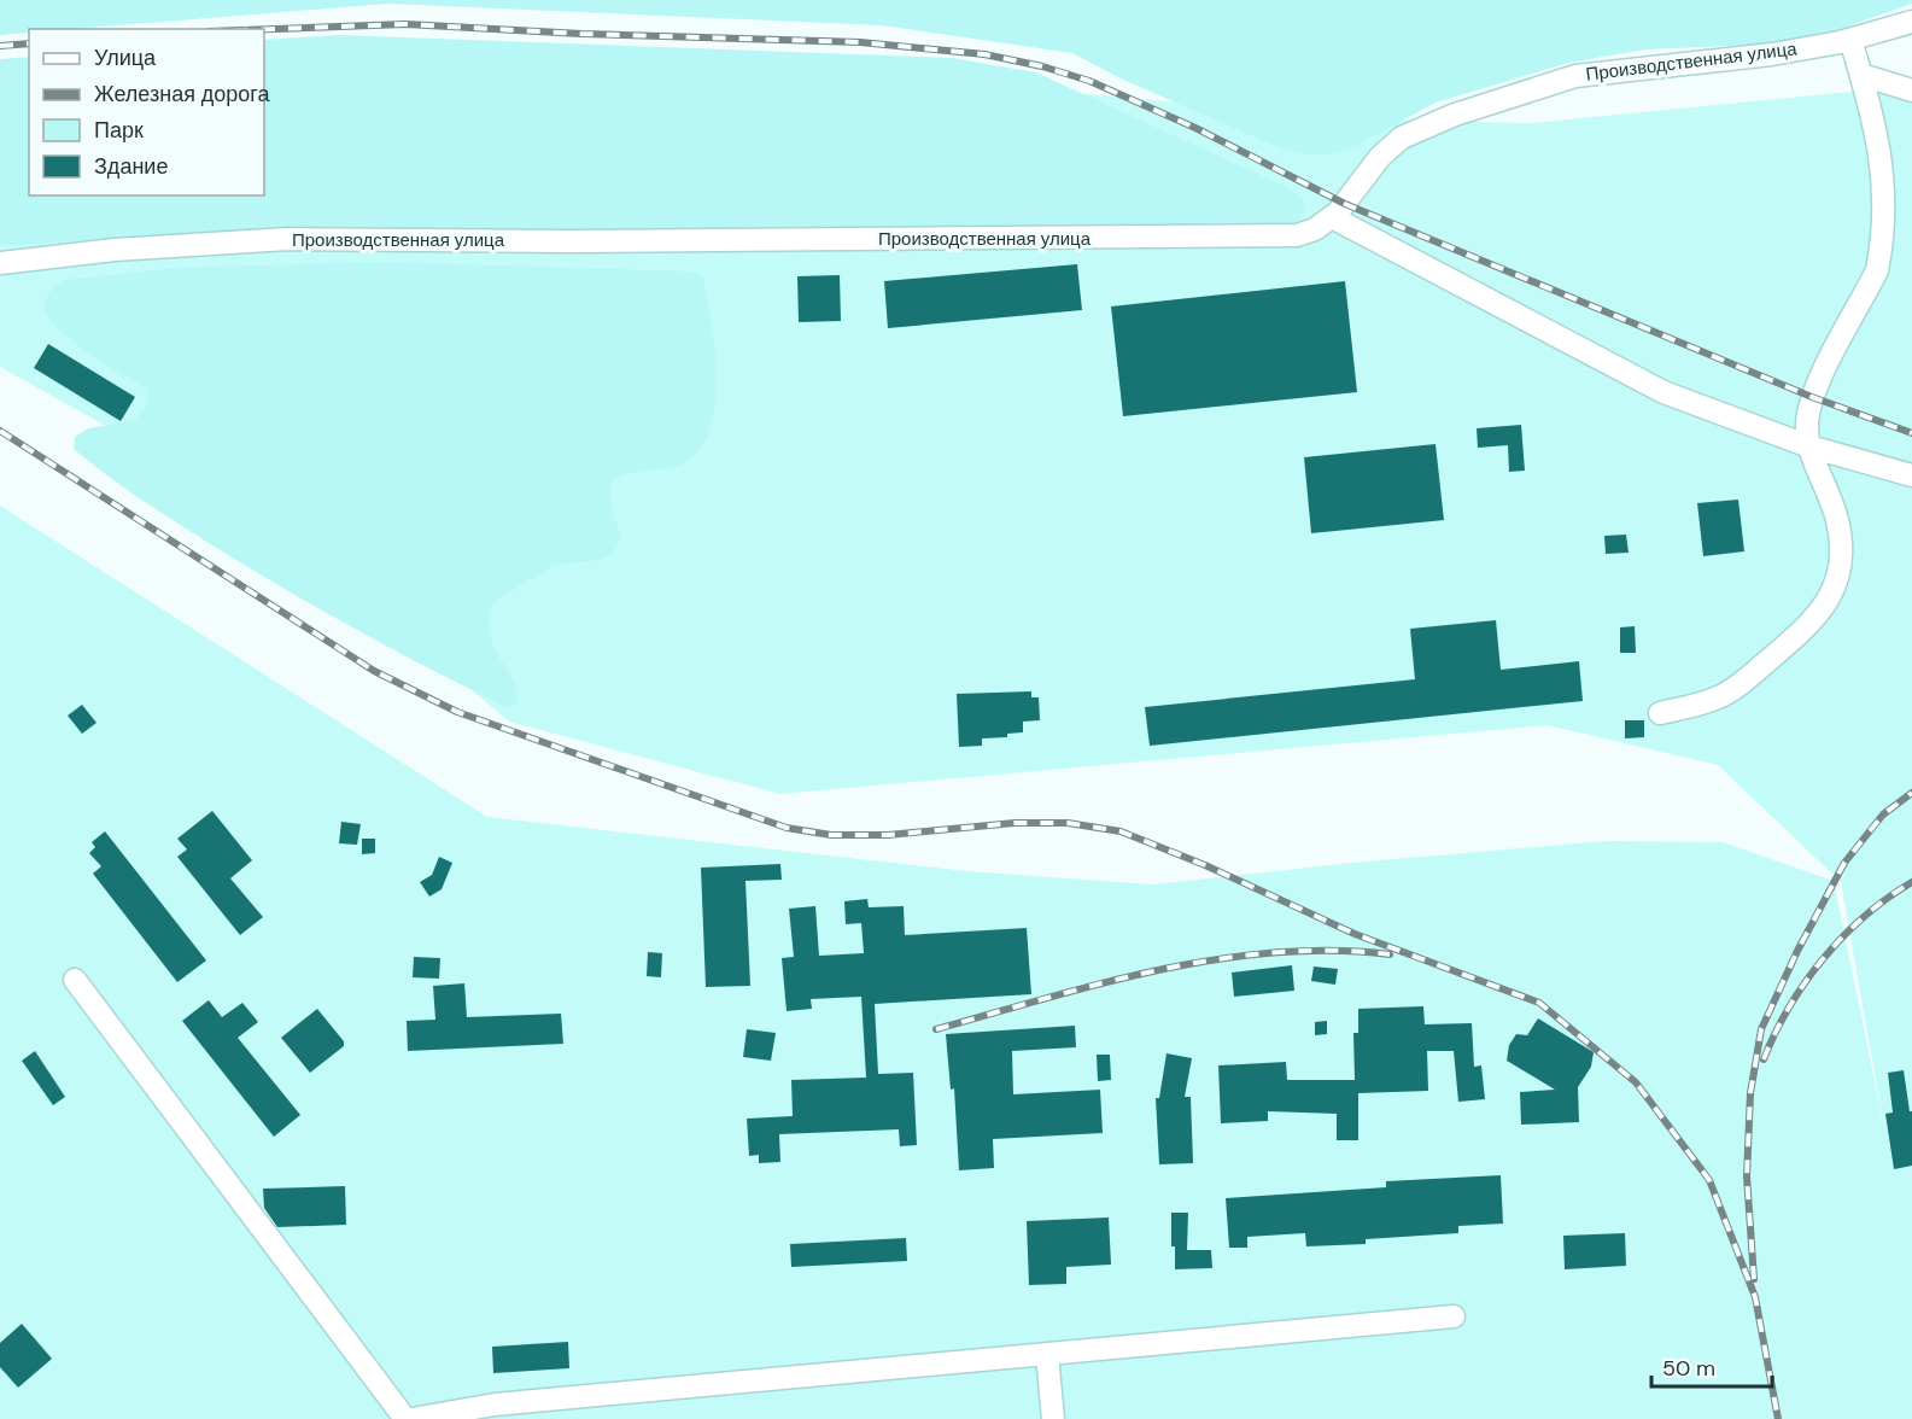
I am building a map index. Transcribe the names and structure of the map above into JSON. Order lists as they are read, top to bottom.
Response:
{
  "streets": {
    "street": ["Производственная улица"]
  },
  "legend": [
    "Улица",
    "Железная дорога",
    "Парк",
    "Здание"
  ],
  "scale_bar": "50 m"
}
